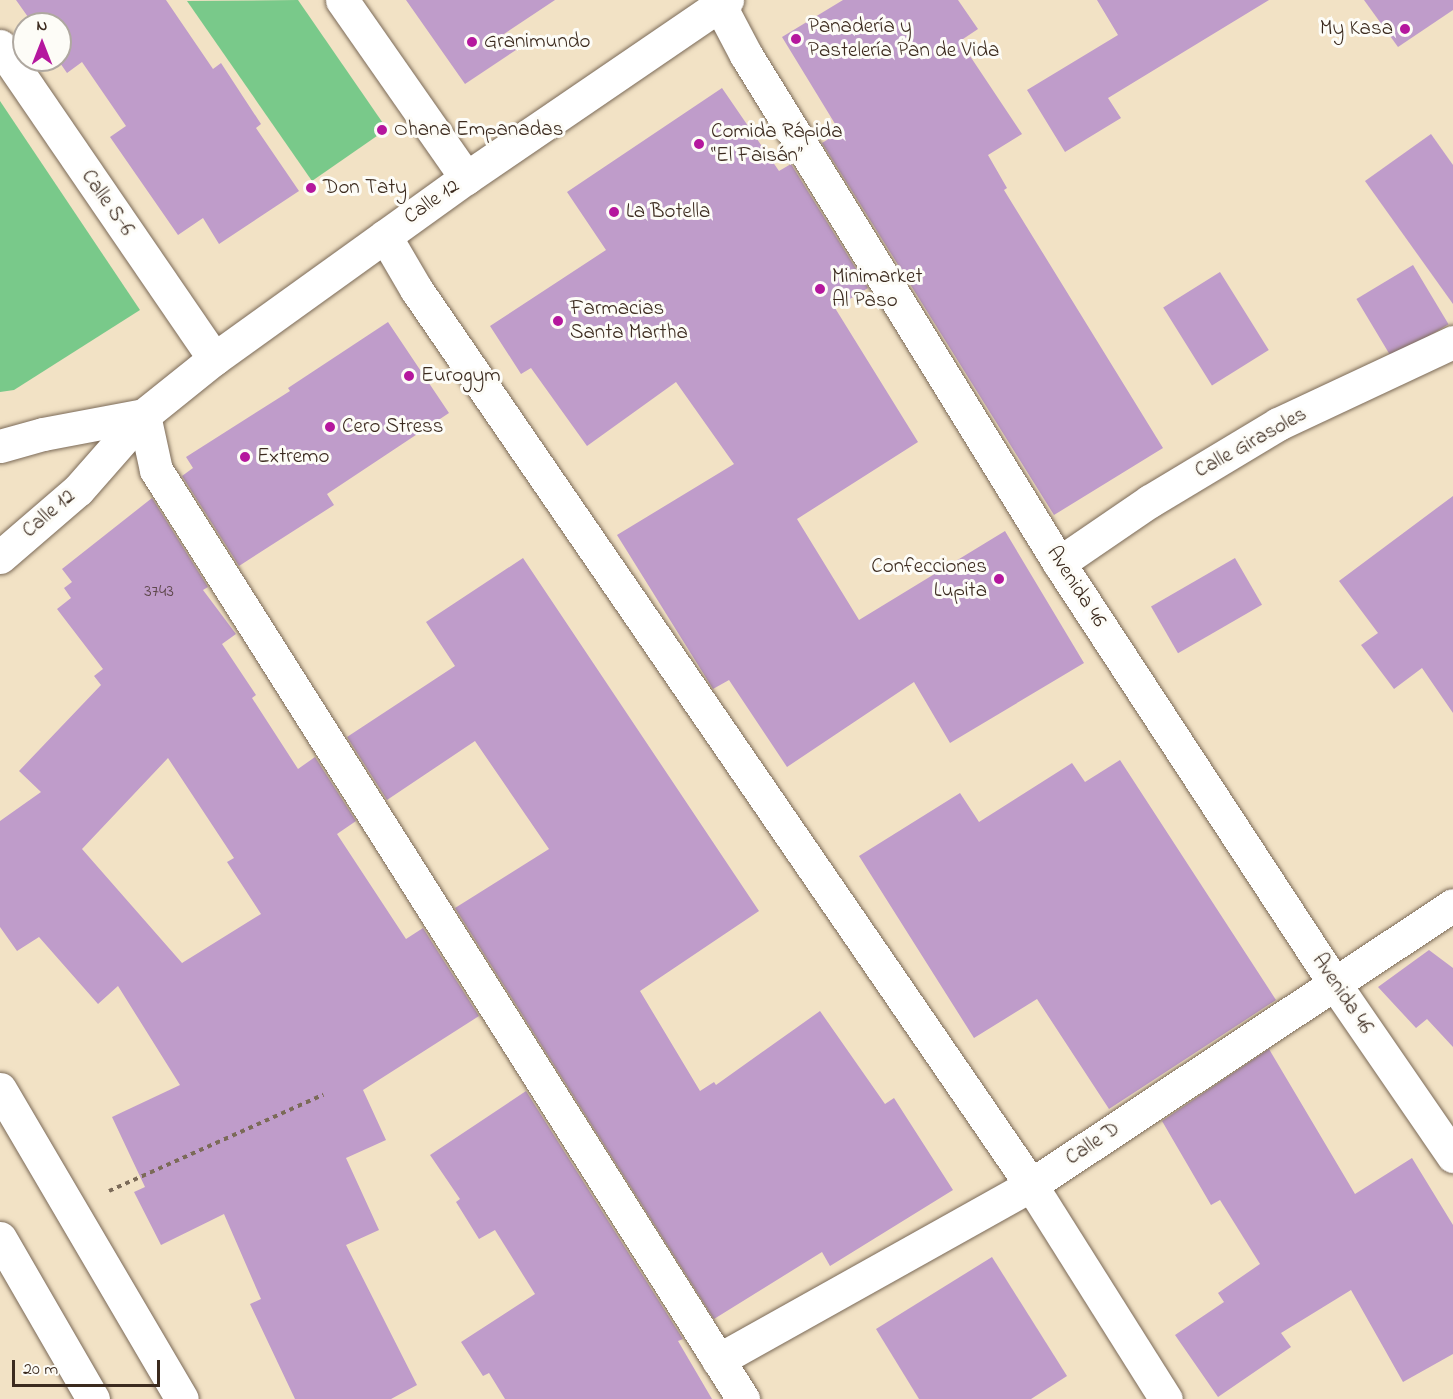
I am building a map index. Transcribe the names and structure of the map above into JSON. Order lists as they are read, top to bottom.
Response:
{
  "streets": {
    "street": [
      "Calle 12",
      "Calle S-6",
      "Calle Girasoles",
      "Avenida 46",
      "Calle D"
    ]
  },
  "crossings": [
    ["Calle 12", "Calle S-6"],
    ["Calle 12", "Avenida 46"],
    ["Calle Girasoles", "Avenida 46"],
    ["Avenida 46", "Calle D"]
  ],
  "places": [
    "My Kasa",
    "Panadería y Pastelería Pan de Vida",
    "Granimundo",
    "Ohana Empanadas",
    "Comida Rápida “El Faisán”",
    "Don Taty",
    "La Botella",
    "Minimarket Al Paso",
    "Farmacias Santa Martha",
    "Eurogym",
    "Cero Stress",
    "Extremo",
    "Confecciones Lupita"
  ],
  "house_numbers": ["3743"],
  "scale_bar": "20 m",
  "north": "top"
}
